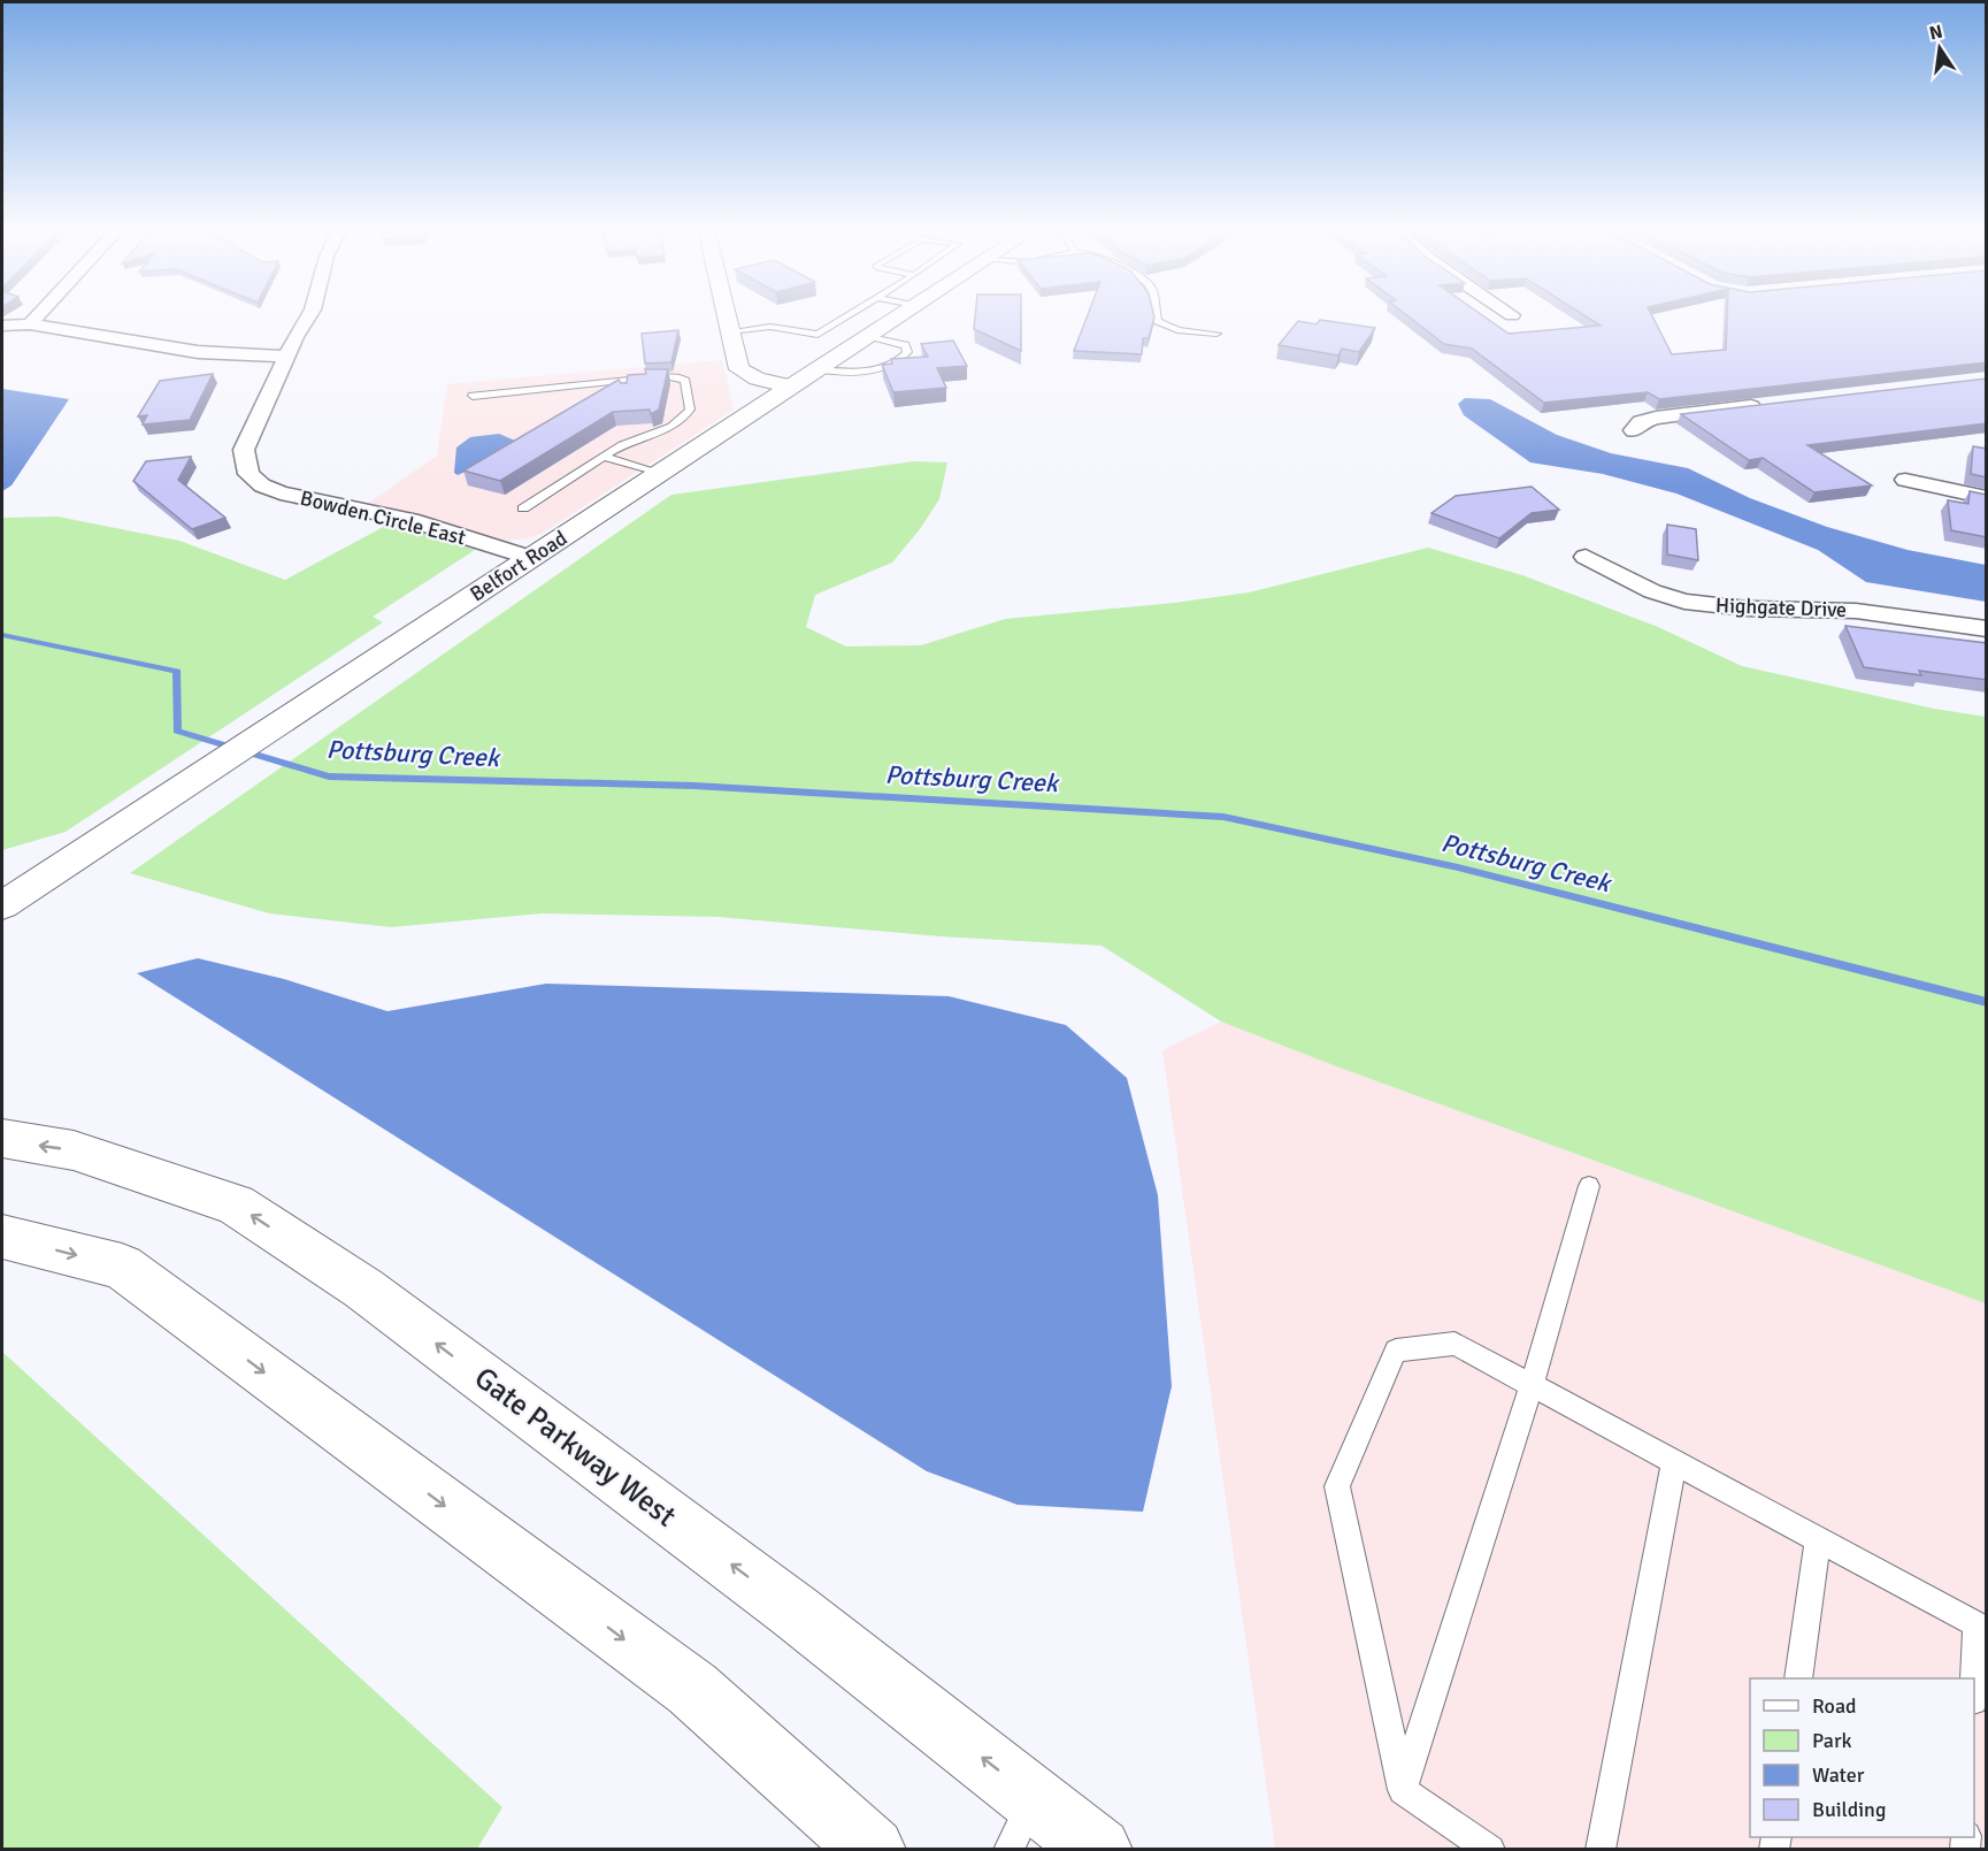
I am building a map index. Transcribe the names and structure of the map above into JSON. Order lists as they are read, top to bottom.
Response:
{
  "streets": {
    "main road": ["Belfort Road", "Gate Parkway West"],
    "street": ["Bowden Circle East", "Highgate Drive"]
  },
  "crossings": [
    ["Bowden Circle East", "Belfort Road"]
  ],
  "water": ["Pottsburg Creek"],
  "legend": [
    "Road",
    "Park",
    "Water",
    "Building"
  ],
  "north": "top"
}
